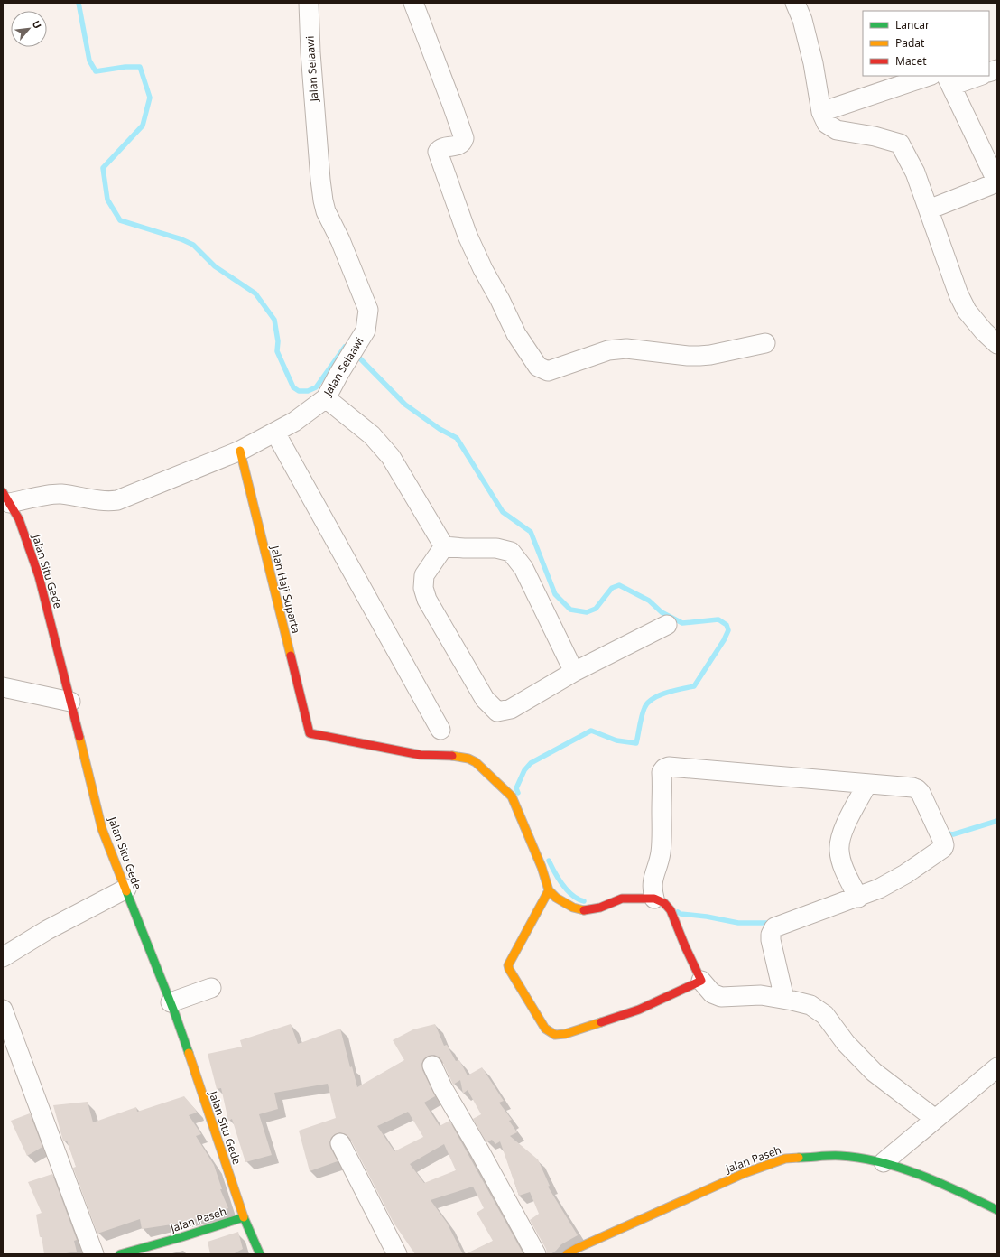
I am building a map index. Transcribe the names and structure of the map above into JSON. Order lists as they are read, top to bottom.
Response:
{
  "streets": {
    "street": [
      "Jalan Selaawi",
      "Jalan Situ Gede",
      "Jalan Haji Suparta",
      "Jalan Paseh"
    ]
  },
  "crossings": [
    ["Jalan Selaawi", "Jalan Situ Gede"],
    ["Jalan Selaawi", "Jalan Haji Suparta"],
    ["Jalan Situ Gede", "Jalan Paseh"]
  ],
  "legend": ["Lancar", "Padat", "Macet"],
  "north": "top right"
}
